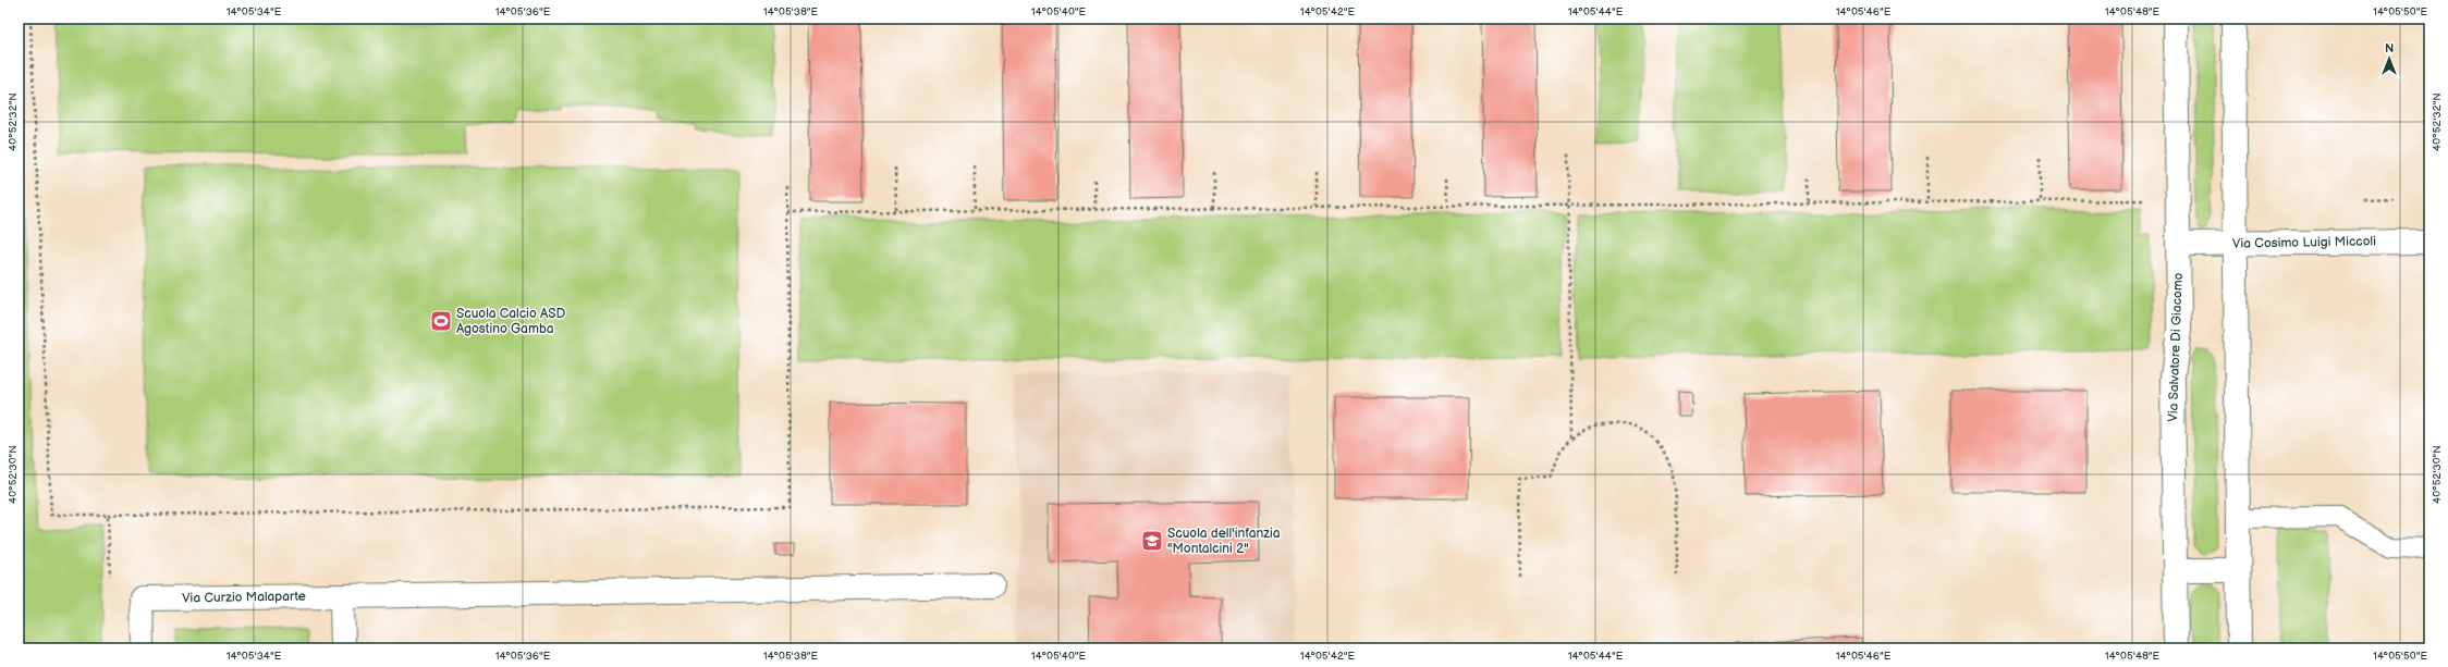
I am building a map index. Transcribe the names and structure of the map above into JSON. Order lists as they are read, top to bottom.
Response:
{
  "streets": {
    "street": ["Via Cosimo Luigi Miccoli", "Via Salvatore Di Giacomo", "Via Curzio Malaparte"]
  },
  "crossings": [
    ["Via Cosimo Luigi Miccoli", "Via Salvatore Di Giacomo"]
  ],
  "places": {
    "sports": ["Scuola Calcio ASD Agostino Gamba"],
    "school or university": ["Scuola dell'infanzia \"Montalcini 2\""]
  },
  "north": "top",
  "coordinates": [
    "14°05'34\"E",
    "14°05'36\"E",
    "14°05'38\"E",
    "14°05'40\"E",
    "14°05'42\"E",
    "14°05'44\"E",
    "14°05'46\"E",
    "14°05'48\"E",
    "14°05'50\"E",
    "40°52'32\"N",
    "40°52'30\"N"
  ]
}
